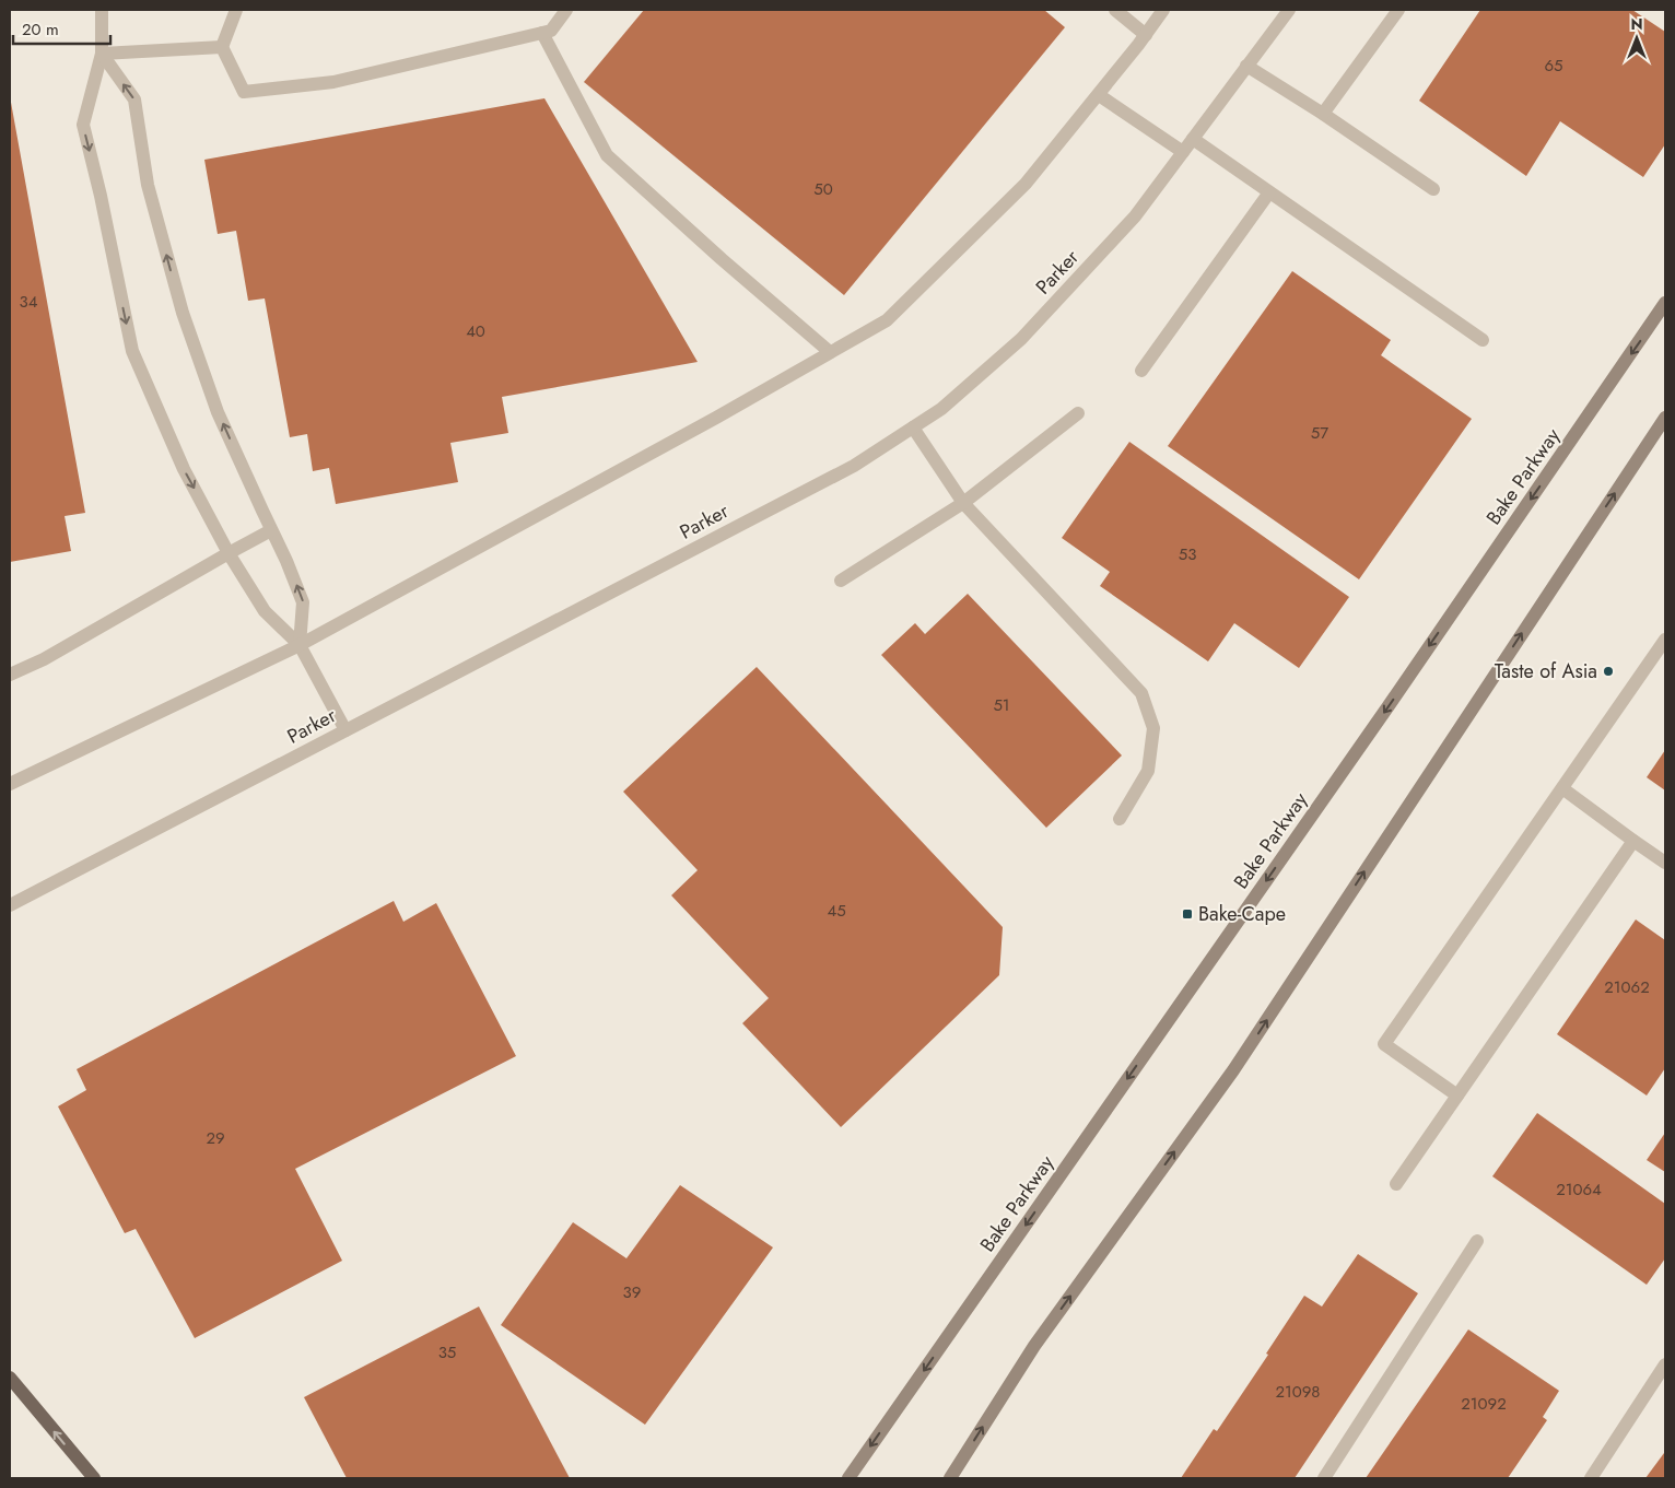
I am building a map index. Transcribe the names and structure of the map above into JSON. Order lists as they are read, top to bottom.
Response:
{
  "streets": {
    "main road": ["Bake Parkway"],
    "street": ["Parker"]
  },
  "places": {
    "other": ["Taste of Asia"],
    "transit": ["Bake-Cape"]
  },
  "house_numbers": [
    "65",
    "50",
    "34",
    "40",
    "57",
    "53",
    "51",
    "45",
    "21062",
    "29",
    "21064",
    "39",
    "35",
    "21098",
    "21092"
  ],
  "scale_bar": "20 m",
  "north": "top"
}
